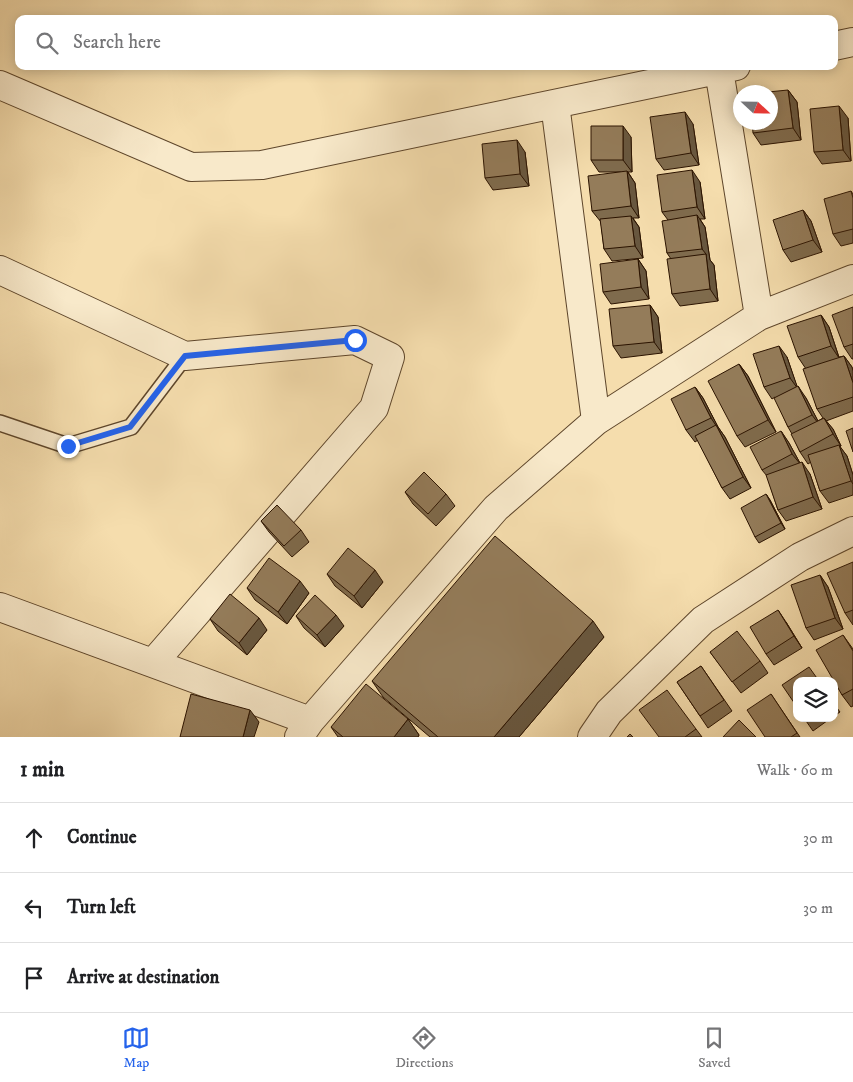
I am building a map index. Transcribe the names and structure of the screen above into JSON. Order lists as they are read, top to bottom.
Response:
{
  "north": "right",
  "page": {
    "search": "Search here",
    "heading": ["1 min", "Walk · 60 m"],
    "list": [
      ["Continue", "30 m"],
      ["Turn left", "30 m"],
      "Arrive at destination"
    ],
    "nav": ["Map", "Directions", "Saved"]
  }
}
